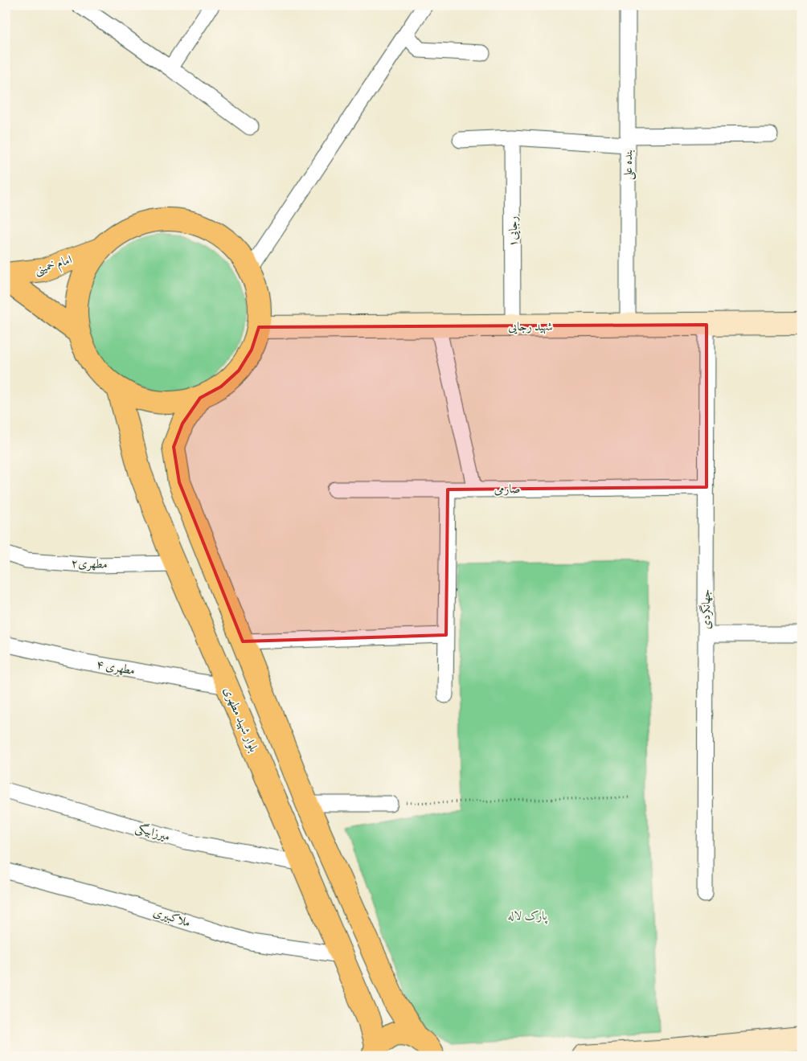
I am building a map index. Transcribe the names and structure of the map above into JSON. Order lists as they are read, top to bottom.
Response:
{
  "streets": {
    "main road": ["امام خمینی", "شهید رجایی", "بلوار شهید مطهری"],
    "street": [
      "بنده علی",
      "رجایی۱",
      "صارمی",
      "مطهری۲",
      "جهانگردی",
      "مطهری ۴",
      "میرزابیگی",
      "ملاکبیری"
    ]
  },
  "crossings": [
    ["بنده علی", "شهید رجایی"],
    ["رجایی۱", "شهید رجایی"],
    ["شهید رجایی", "جهانگردی"],
    ["صارمی", "جهانگردی"],
    ["مطهری۲", "بلوار شهید مطهری"],
    ["مطهری ۴", "بلوار شهید مطهری"],
    ["بلوار شهید مطهری", "میرزابیگی"],
    ["بلوار شهید مطهری", "ملاکبیری"]
  ],
  "parks": ["پارک لاله"]
}
